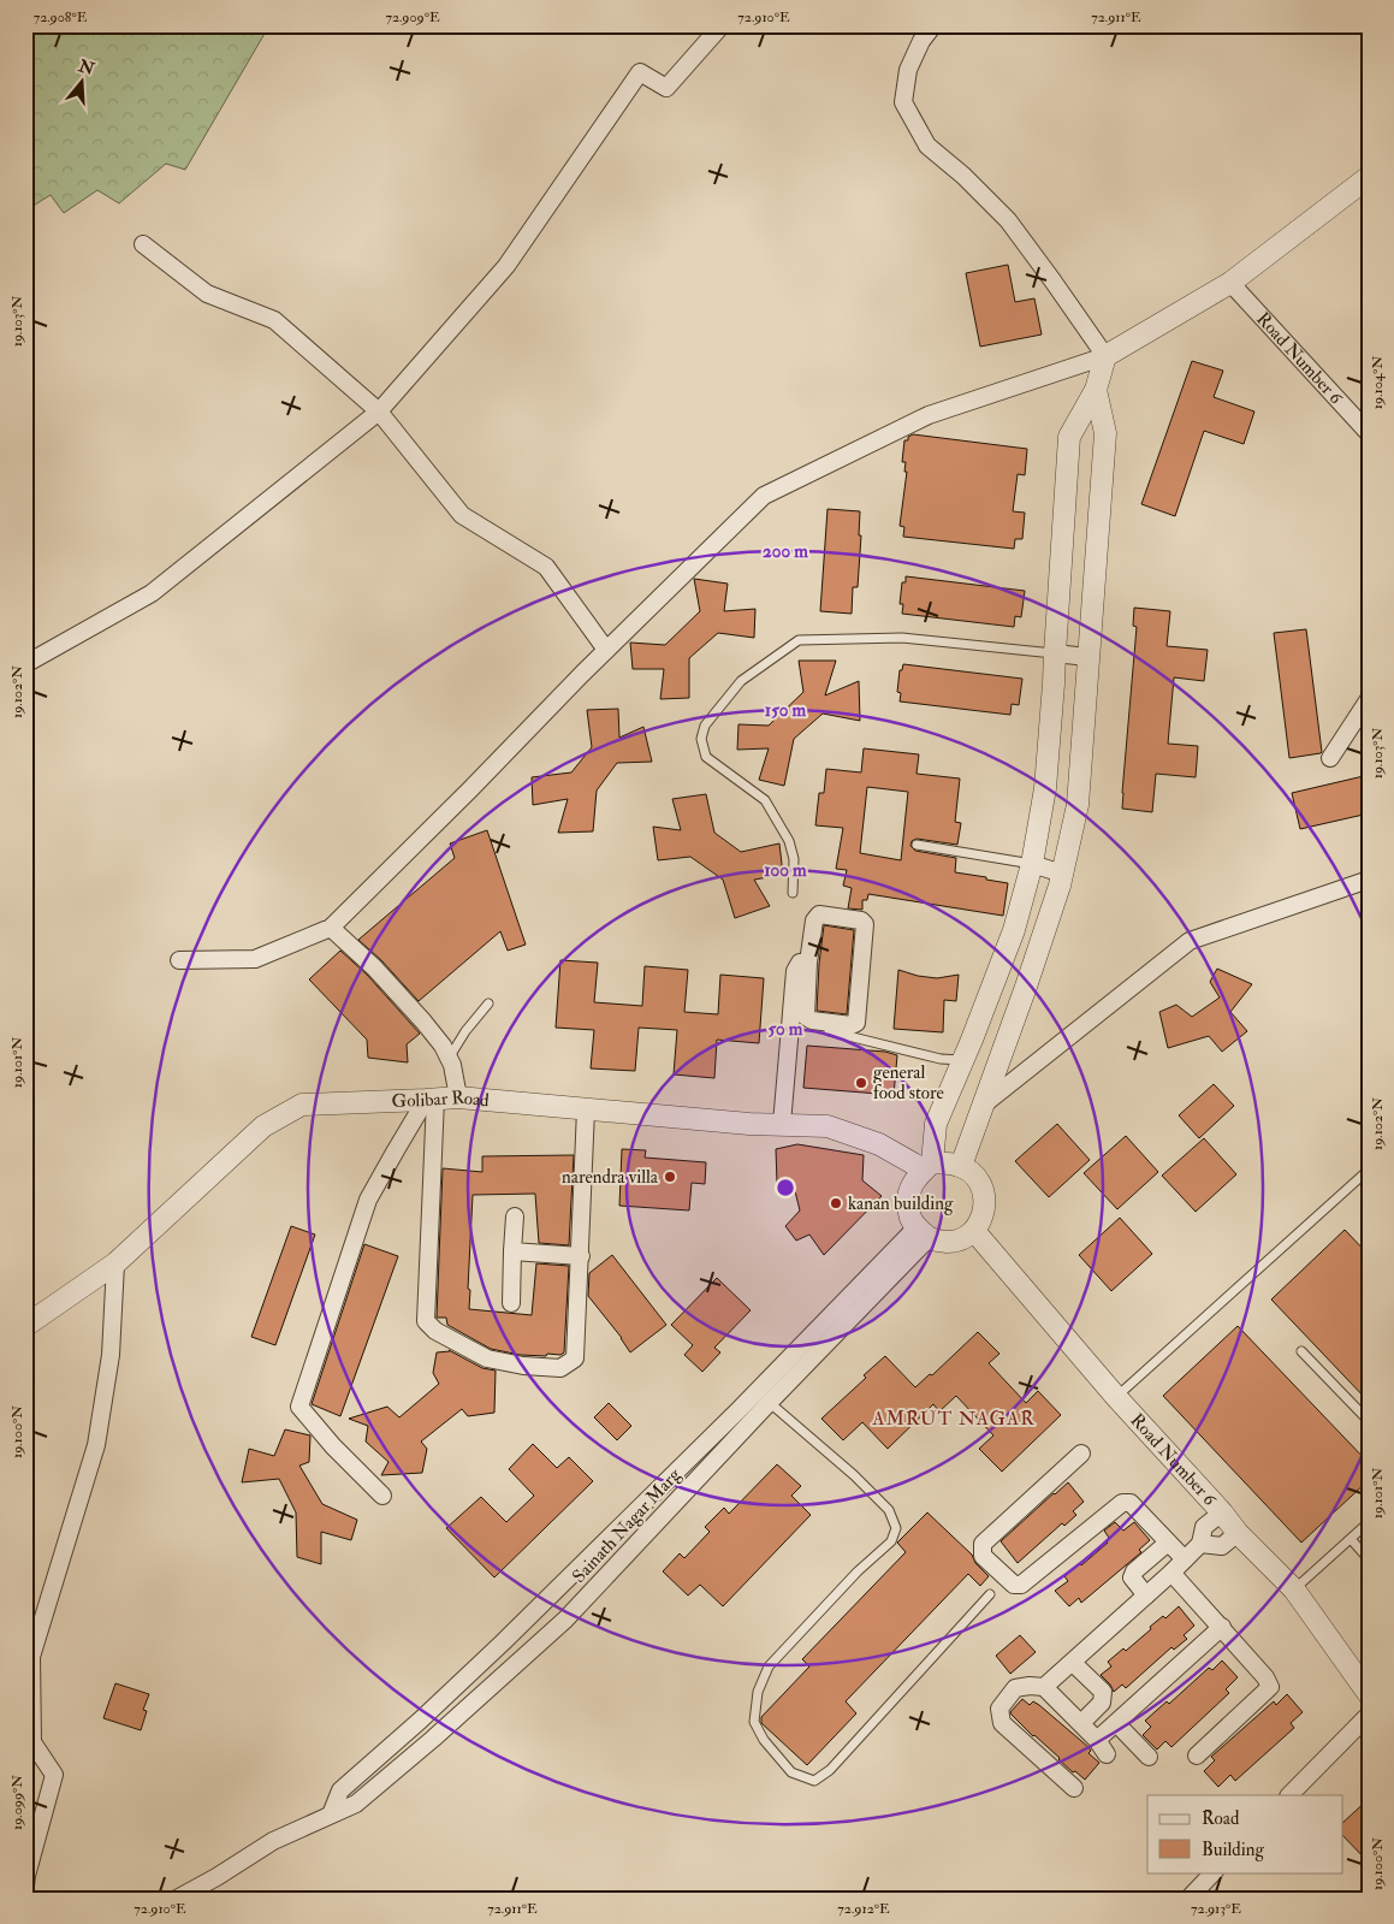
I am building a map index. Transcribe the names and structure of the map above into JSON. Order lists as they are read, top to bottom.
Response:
{
  "streets": {
    "street": ["Road Number 6", "Golibar Road", "Sainath Nagar Marg"]
  },
  "crossings": [
    ["Road Number 6", "Golibar Road"],
    ["Road Number 6", "Sainath Nagar Marg"],
    ["Golibar Road", "Sainath Nagar Marg"]
  ],
  "districts": ["AMRUT NAGAR"],
  "places": ["general food store", "narendra villa", "kanan building"],
  "legend": ["Road", "Building"],
  "north": "top",
  "coordinates": [
    "72.908°E",
    "72.909°E",
    "72.910°E",
    "72.911°E",
    "19.103°N",
    "19.104°N",
    "19.102°N",
    "19.101°N",
    "19.100°N",
    "19.099°N",
    "72.912°E",
    "72.913°E"
  ],
  "rings": [
    "200 m",
    "150 m",
    "100 m",
    "50 m"
  ]
}
